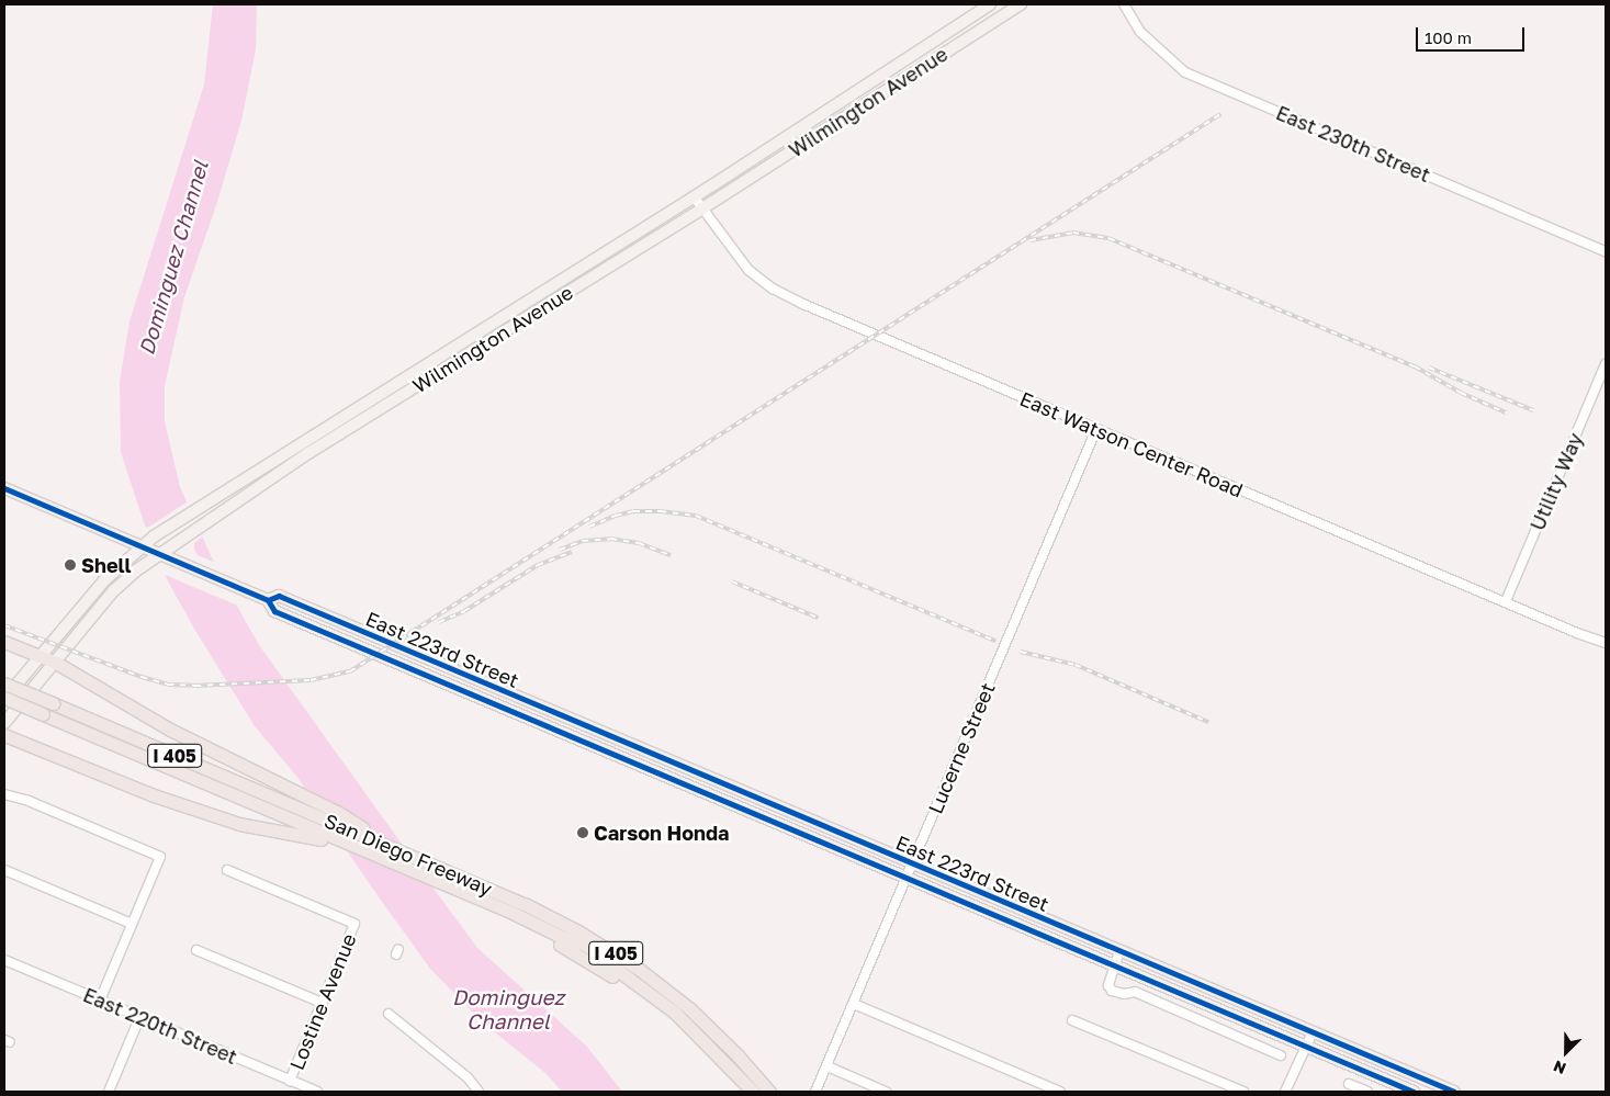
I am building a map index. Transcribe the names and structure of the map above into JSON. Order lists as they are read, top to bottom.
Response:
{
  "streets": {
    "highway": ["I 405", "San Diego Freeway"],
    "main road": ["Wilmington Avenue", "East 223rd Street"],
    "street": [
      "East 230th Street",
      "East Watson Center Road",
      "Utility Way",
      "Lucerne Street",
      "Lostine Avenue",
      "East 220th Street"
    ]
  },
  "crossings": [
    ["Wilmington Avenue", "East Watson Center Road"],
    ["Wilmington Avenue", "East 223rd Street"],
    ["East Watson Center Road", "Utility Way"],
    ["East Watson Center Road", "Lucerne Street"],
    ["East 223rd Street", "Lucerne Street"],
    ["Lostine Avenue", "East 220th Street"]
  ],
  "water": ["Dominguez Channel"],
  "places": ["Shell", "Carson Honda"],
  "scale_bar": "100 m",
  "north": "bottom left"
}
